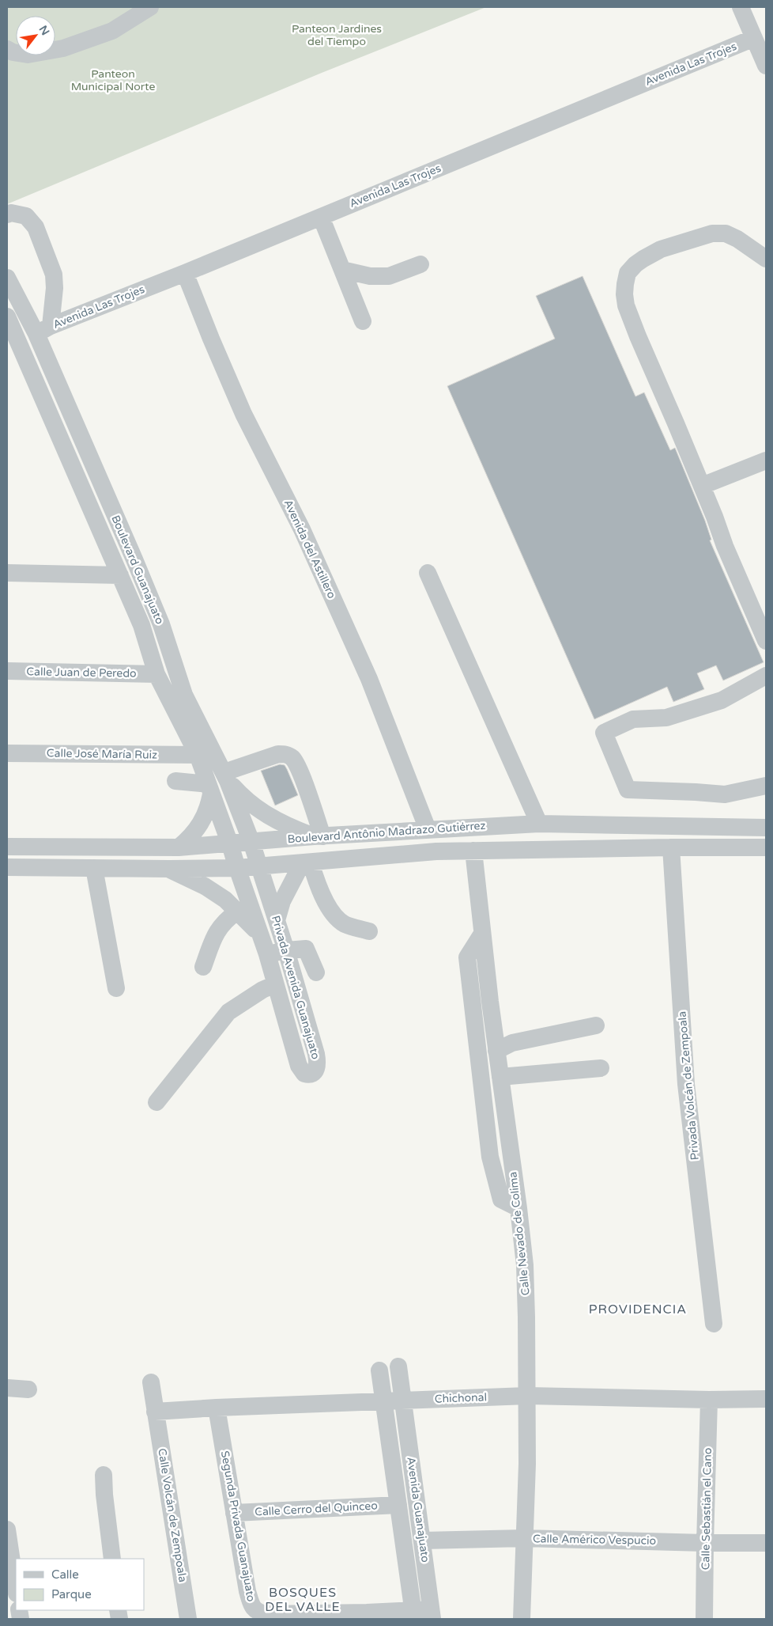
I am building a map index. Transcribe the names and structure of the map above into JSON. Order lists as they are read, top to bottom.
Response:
{
  "streets": {
    "street": [
      "Avenida Las Trojes",
      "Avenida del Astillero",
      "Boulevard Guanajuato",
      "Calle Juan de Peredo",
      "Calle José María Ruiz",
      "Boulevard Antônio Madrazo Gutiérrez",
      "Privada Avenida Guanajuato",
      "Privada Volcán de Zempoala",
      "Calle Nevado de Colima",
      "Chichonal",
      "Calle Cerro del Quinceo",
      "Calle Sebastián el Cano",
      "Avenida Guanajuato",
      "Calle Volcán de Zempoala",
      "Segunda Privada Guanajuato",
      "Calle Américo Vespucio"
    ]
  },
  "crossings": [
    ["Avenida Las Trojes", "Avenida del Astillero"],
    ["Avenida Las Trojes", "Boulevard Guanajuato"],
    ["Avenida del Astillero", "Boulevard Antônio Madrazo Gutiérrez"],
    ["Boulevard Guanajuato", "Calle Juan de Peredo"],
    ["Boulevard Guanajuato", "Calle José María Ruiz"],
    ["Boulevard Guanajuato", "Boulevard Antônio Madrazo Gutiérrez"],
    ["Boulevard Guanajuato", "Privada Avenida Guanajuato"],
    ["Boulevard Antônio Madrazo Gutiérrez", "Privada Avenida Guanajuato"],
    ["Boulevard Antônio Madrazo Gutiérrez", "Privada Volcán de Zempoala"],
    ["Boulevard Antônio Madrazo Gutiérrez", "Calle Nevado de Colima"],
    ["Calle Nevado de Colima", "Chichonal"],
    ["Calle Nevado de Colima", "Calle Américo Vespucio"],
    ["Chichonal", "Calle Sebastián el Cano"],
    ["Chichonal", "Avenida Guanajuato"],
    ["Chichonal", "Calle Volcán de Zempoala"],
    ["Chichonal", "Segunda Privada Guanajuato"],
    ["Calle Cerro del Quinceo", "Avenida Guanajuato"],
    ["Calle Cerro del Quinceo", "Segunda Privada Guanajuato"],
    ["Calle Sebastián el Cano", "Calle Américo Vespucio"],
    ["Avenida Guanajuato", "Segunda Privada Guanajuato"],
    ["Avenida Guanajuato", "Calle Américo Vespucio"]
  ],
  "districts": ["PROVIDENCIA", "BOSQUES DEL VALLE"],
  "parks": ["Panteon Jardines del Tiempo", "Panteon Municipal Norte"],
  "legend": ["Calle", "Parque"],
  "north": "top right"
}
